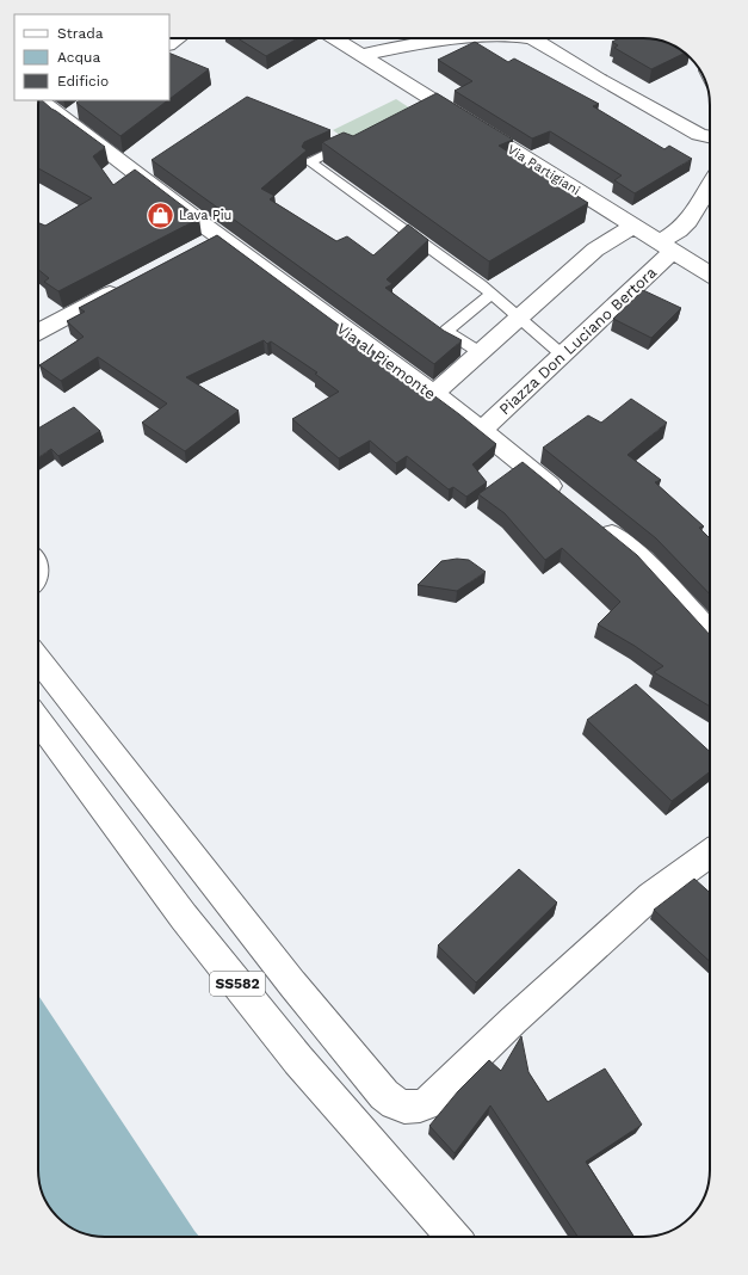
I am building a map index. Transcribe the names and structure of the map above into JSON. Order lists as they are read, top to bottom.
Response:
{
  "streets": {
    "street": [
      "Via Partigiani",
      "Piazza Don Luciano Bertora",
      "Via al Piemonte",
      "SS582"
    ]
  },
  "crossings": [
    ["Via Partigiani", "Piazza Don Luciano Bertora"],
    ["Piazza Don Luciano Bertora", "Via al Piemonte"]
  ],
  "places": {
    "shop": ["Lava Piu"]
  },
  "legend": ["Strada", "Acqua", "Edificio"]
}
